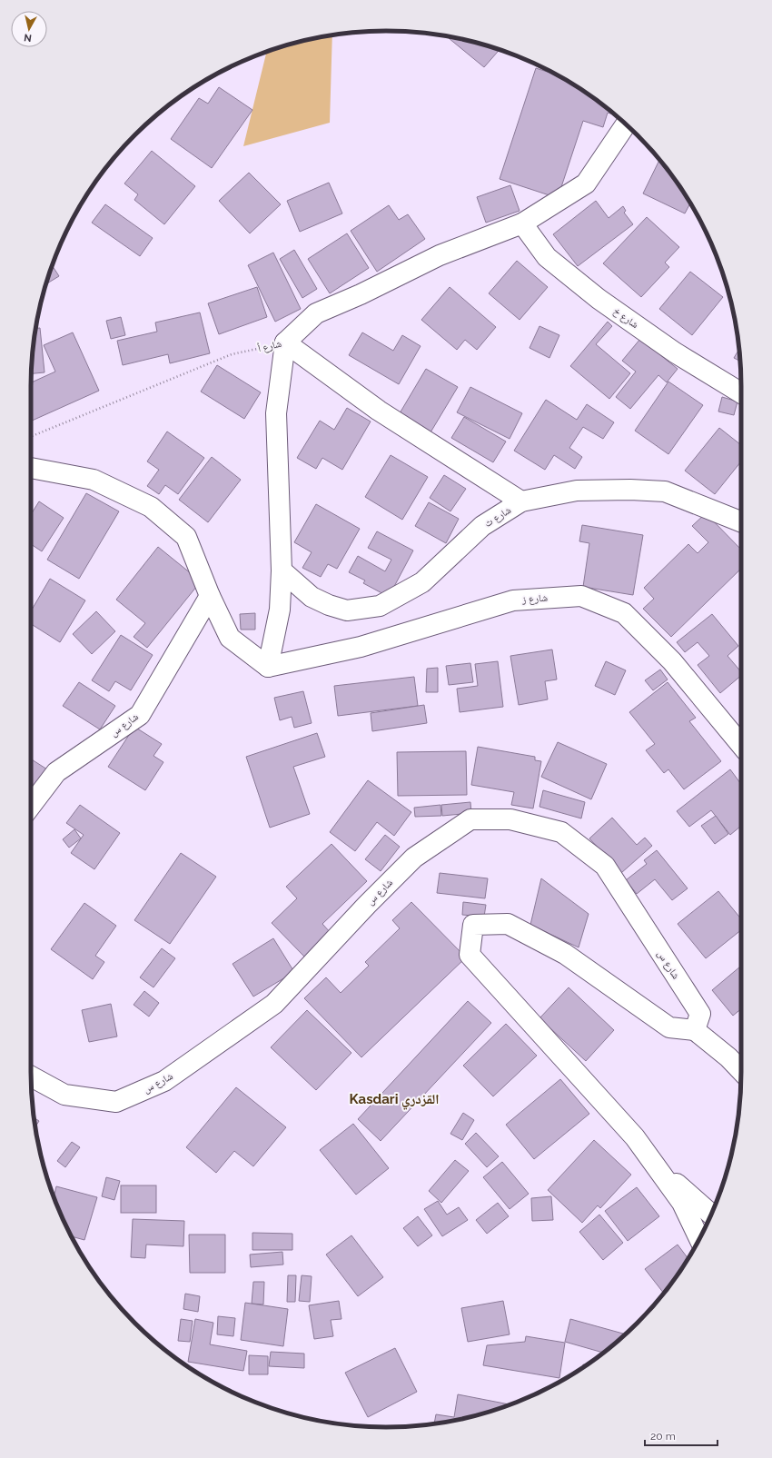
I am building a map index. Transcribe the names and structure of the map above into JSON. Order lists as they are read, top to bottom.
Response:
{
  "streets": {
    "street": [
      "شارع خ",
      "شارع أ",
      "شارع ث",
      "شارع ﺯ",
      "شارع ﺱ"
    ]
  },
  "crossings": [
    ["شارع خ", "شارع أ"]
  ],
  "districts": ["Kasdari القزدري"],
  "scale_bar": "20 m",
  "north": "bottom"
}
